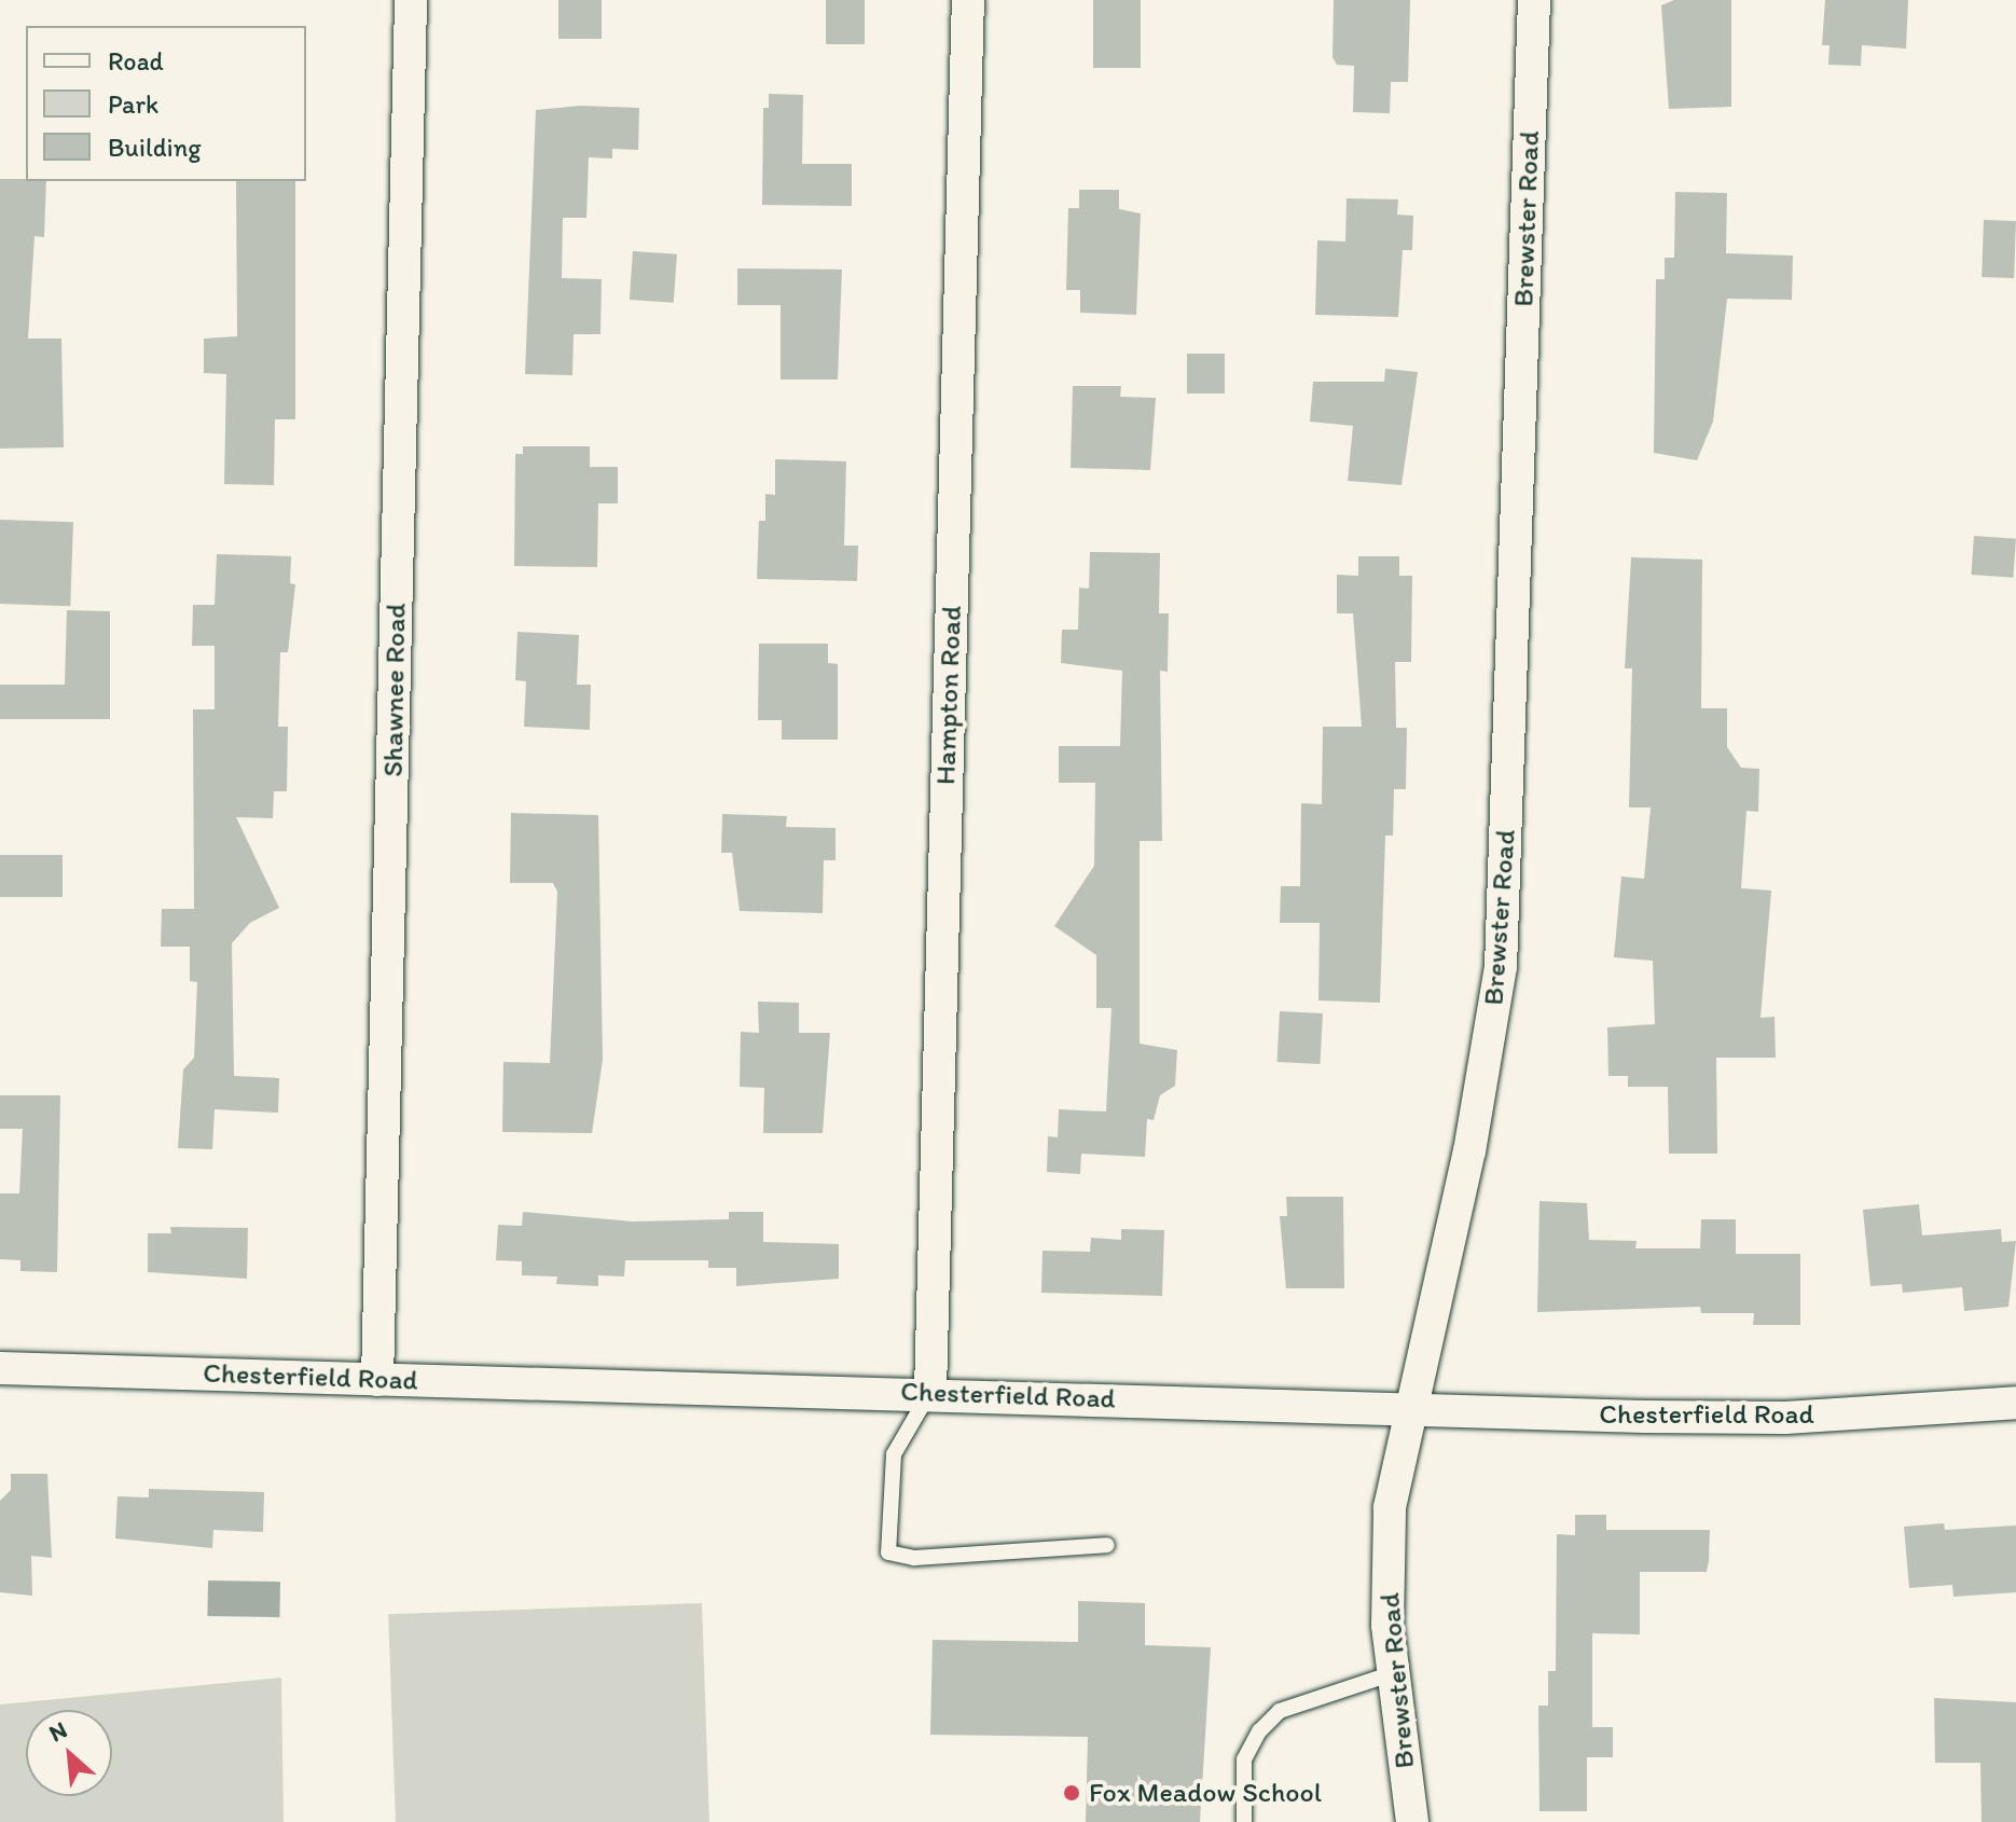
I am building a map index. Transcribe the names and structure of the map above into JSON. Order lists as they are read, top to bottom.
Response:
{
  "streets": {
    "street": [
      "Brewster Road",
      "Shawnee Road",
      "Hampton Road",
      "Chesterfield Road"
    ]
  },
  "crossings": [
    ["Brewster Road", "Chesterfield Road"],
    ["Shawnee Road", "Chesterfield Road"],
    ["Hampton Road", "Chesterfield Road"]
  ],
  "places": ["Fox Meadow School"],
  "legend": ["Road", "Park", "Building"],
  "north": "top left"
}
